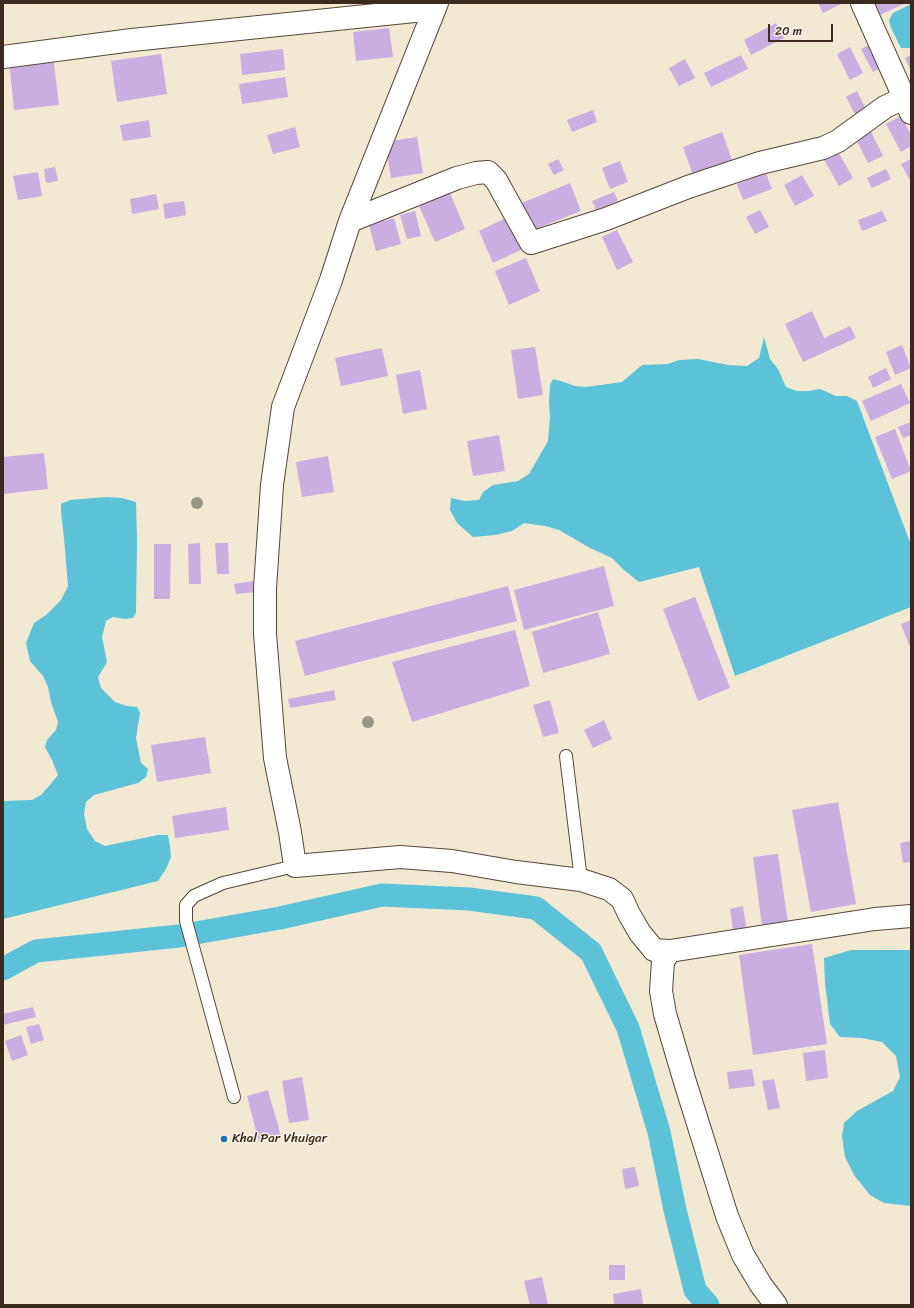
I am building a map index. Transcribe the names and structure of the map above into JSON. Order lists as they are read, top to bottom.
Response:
{
  "places": ["Khal Par Vhuigar"],
  "scale_bar": "20 m"
}
